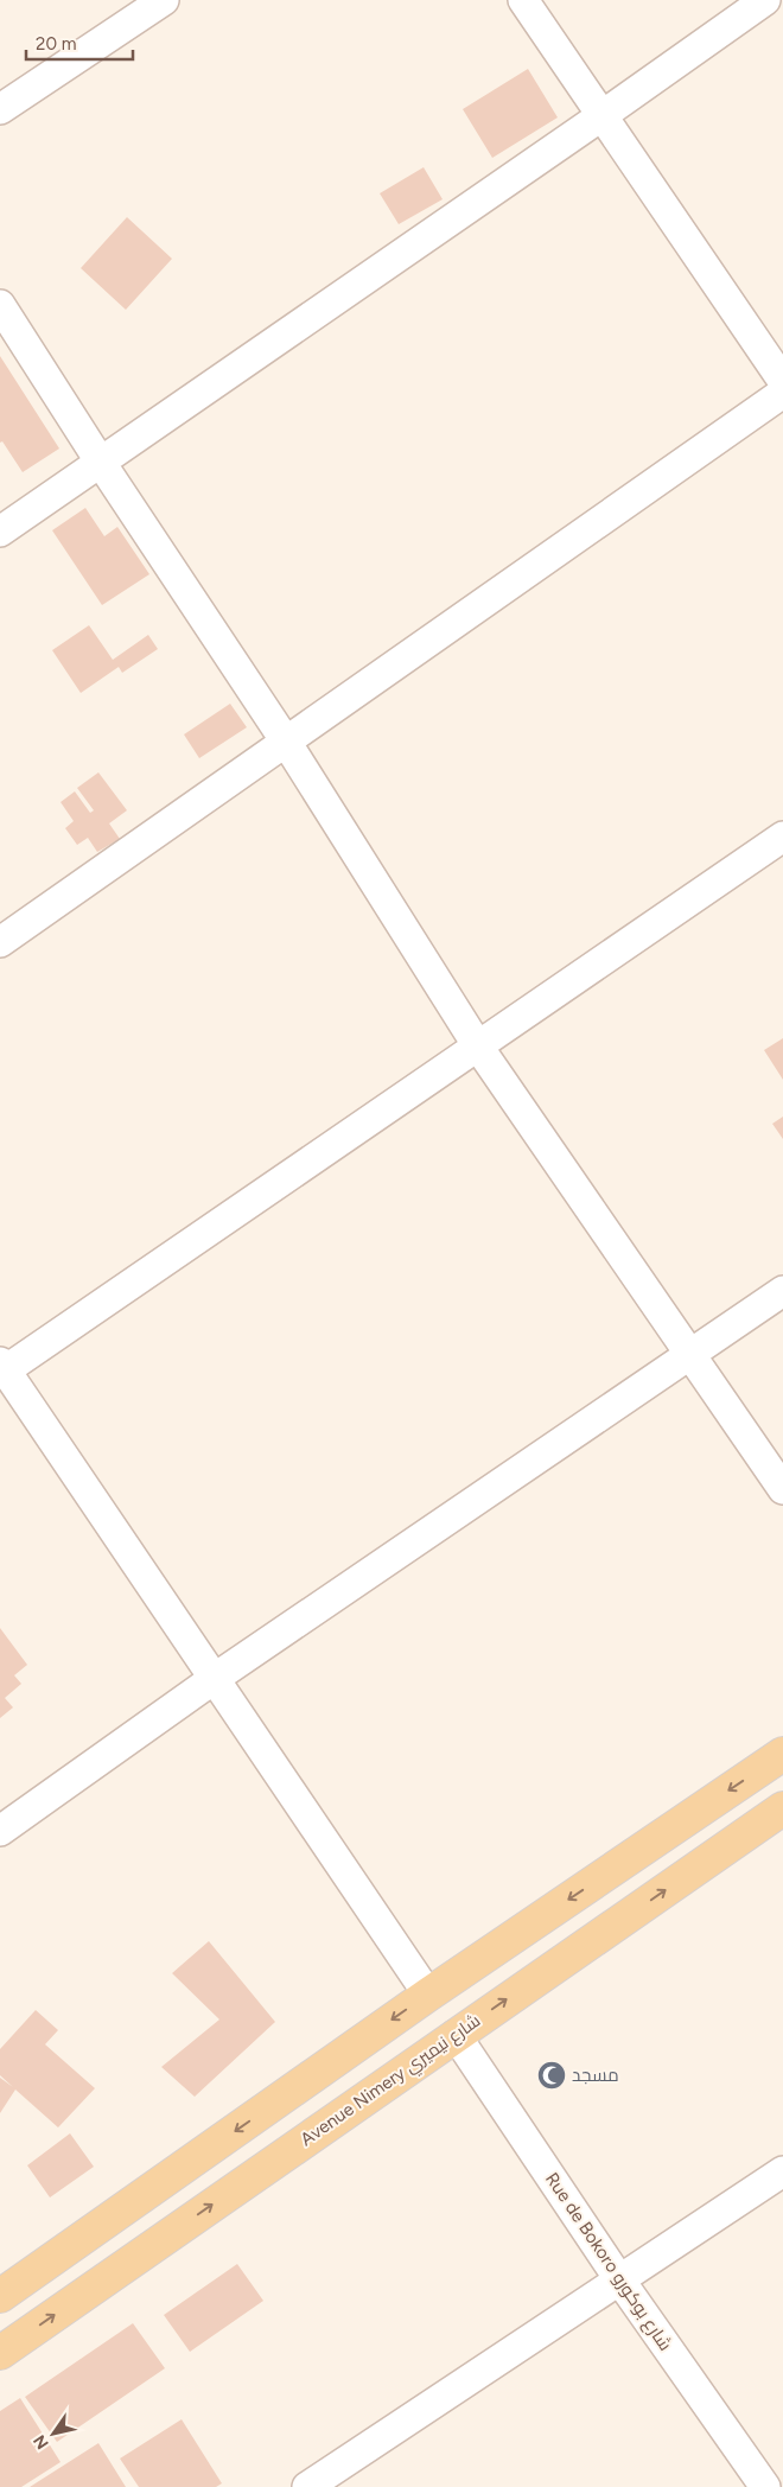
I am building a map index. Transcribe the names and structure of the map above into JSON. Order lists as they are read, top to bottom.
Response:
{
  "streets": {
    "main road": ["Avenue Nimery شارع نيميري"],
    "street": ["Rue de Bokoro شارع بوكورو"]
  },
  "crossings": [
    ["Avenue Nimery شارع نيميري", "Rue de Bokoro شارع بوكورو"]
  ],
  "places": {
    "mosque": ["مسجد"]
  },
  "scale_bar": "20 m",
  "north": "bottom left"
}
